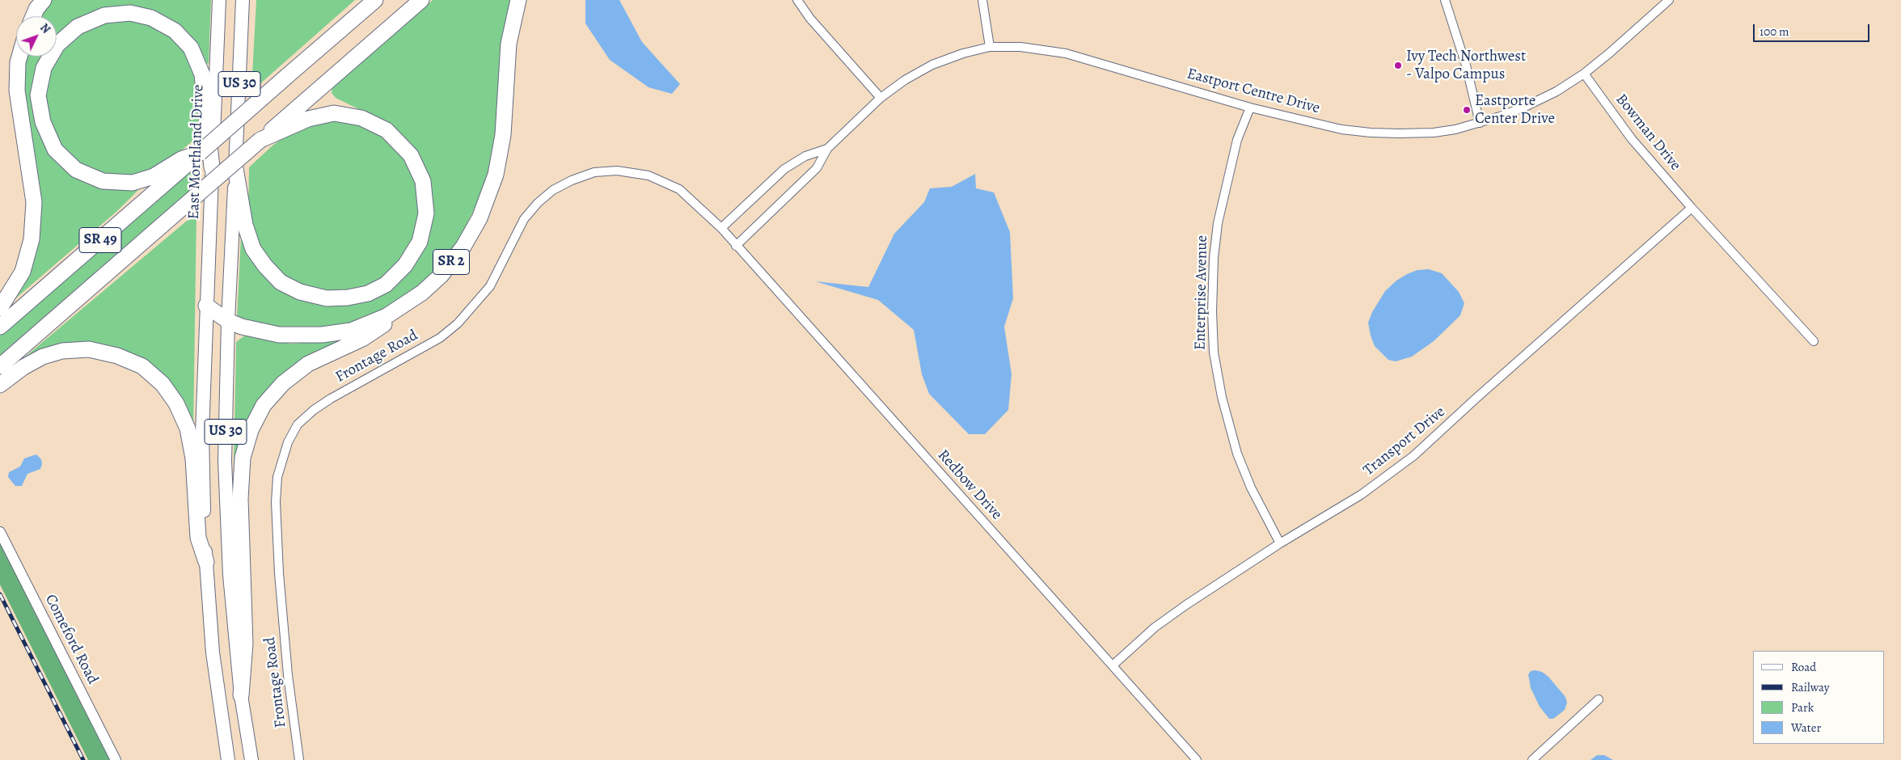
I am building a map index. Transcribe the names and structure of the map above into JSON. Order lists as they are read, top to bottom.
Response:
{
  "streets": {
    "highway": [
      "US 30",
      "East Morthland Drive",
      "SR 49",
      "SR 2"
    ],
    "street": [
      "Eastport Centre Drive",
      "Bowman Drive",
      "Enterprise Avenue",
      "Frontage Road",
      "Transport Drive",
      "Redbow Drive",
      "Comeford Road"
    ]
  },
  "crossings": [
    ["US 30", "East Morthland Drive"],
    ["US 30", "SR 2"],
    ["Eastport Centre Drive", "Bowman Drive"],
    ["Eastport Centre Drive", "Enterprise Avenue"],
    ["Eastport Centre Drive", "Frontage Road"],
    ["Eastport Centre Drive", "Redbow Drive"],
    ["Bowman Drive", "Transport Drive"],
    ["East Morthland Drive", "SR 2"],
    ["Enterprise Avenue", "Transport Drive"],
    ["Frontage Road", "Redbow Drive"],
    ["Transport Drive", "Redbow Drive"]
  ],
  "places": ["Ivy Tech Northwest - Valpo Campus", "Eastporte Center Drive"],
  "legend": [
    "Road",
    "Railway",
    "Park",
    "Water"
  ],
  "scale_bar": "100 m",
  "north": "top right"
}
